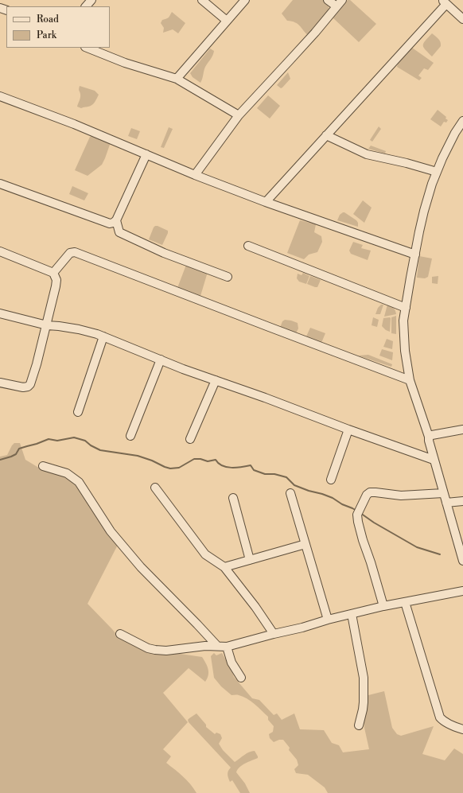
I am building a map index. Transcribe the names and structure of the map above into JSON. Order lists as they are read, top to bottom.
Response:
{
  "legend": ["Road", "Park"]
}
